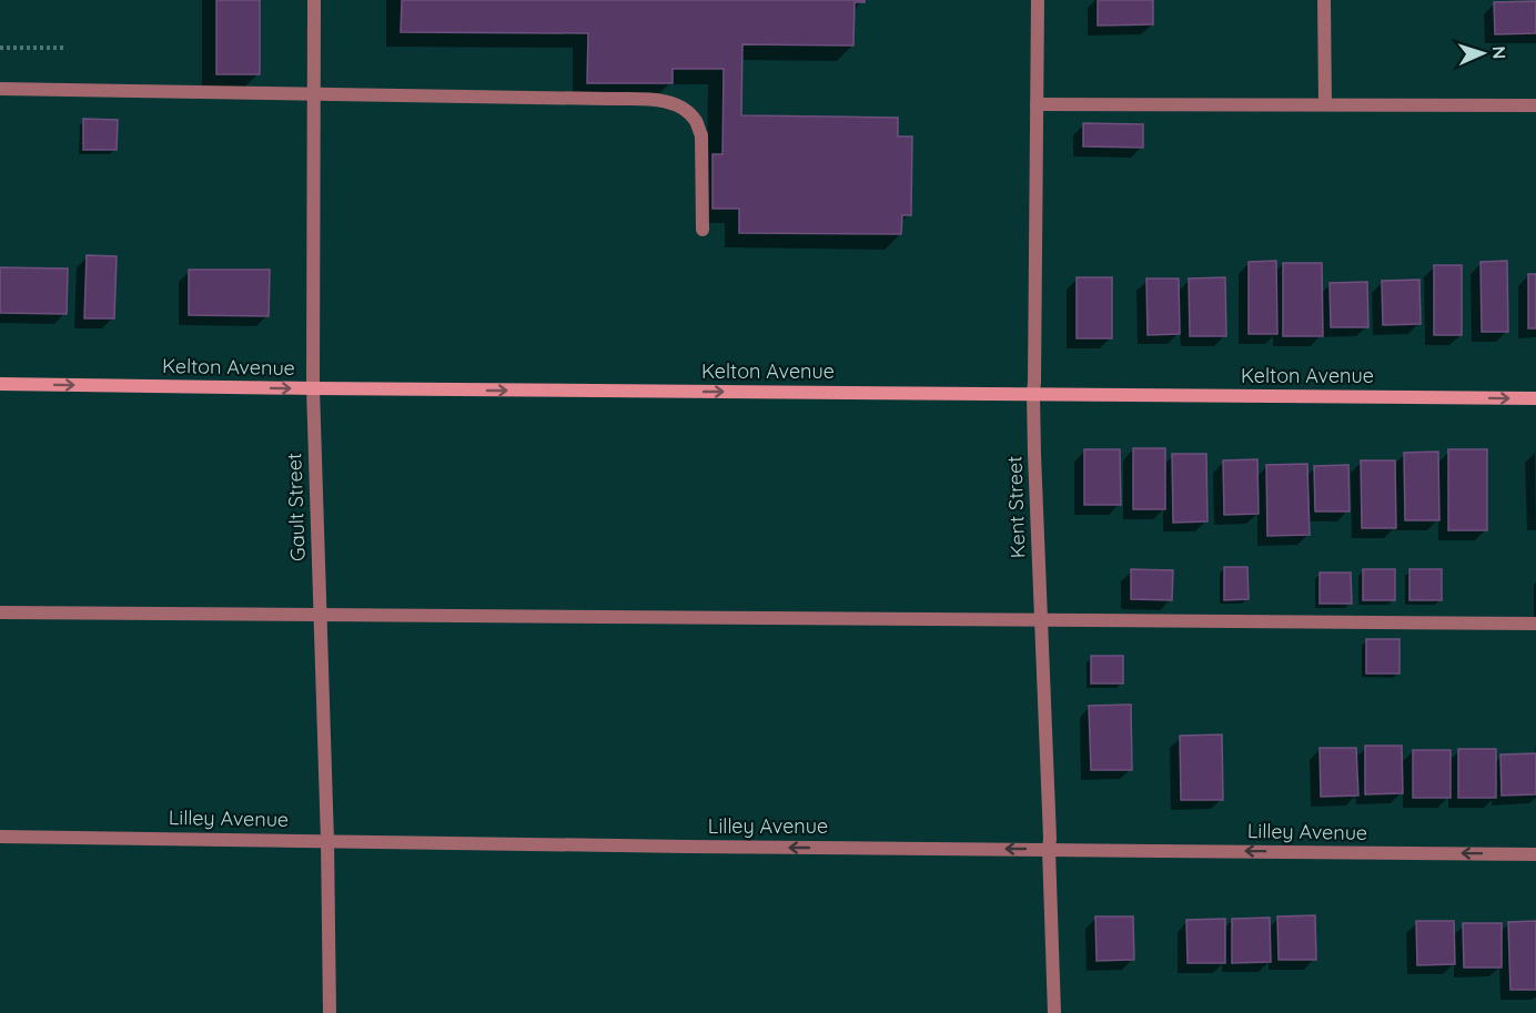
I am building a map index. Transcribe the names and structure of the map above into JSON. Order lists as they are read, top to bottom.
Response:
{
  "streets": {
    "main road": ["Kelton Avenue"],
    "street": ["Gault Street", "Kent Street", "Lilley Avenue"]
  },
  "crossings": [
    ["Kelton Avenue", "Gault Street"],
    ["Kelton Avenue", "Kent Street"],
    ["Gault Street", "Lilley Avenue"],
    ["Kent Street", "Lilley Avenue"]
  ],
  "one_way": ["Kelton Avenue", "Lilley Avenue"],
  "north": "right"
}
